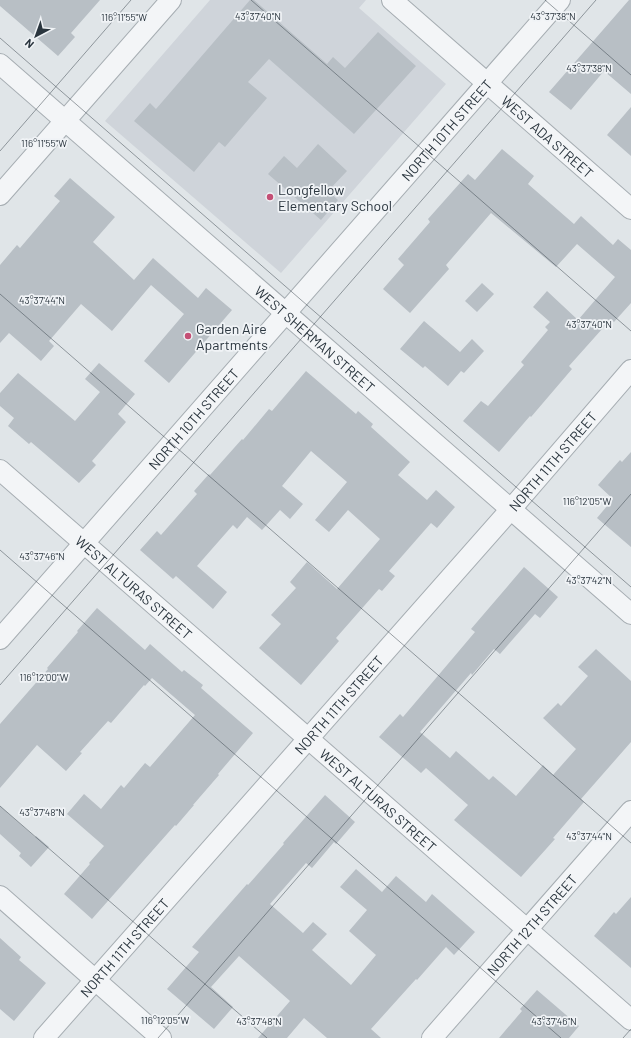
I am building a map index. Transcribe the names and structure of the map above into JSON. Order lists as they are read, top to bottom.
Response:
{
  "streets": {
    "street": [
      "NORTH 10TH STREET",
      "WEST ADA STREET",
      "WEST SHERMAN STREET",
      "NORTH 11TH STREET",
      "WEST ALTURAS STREET",
      "NORTH 12TH STREET"
    ]
  },
  "crossings": [
    ["NORTH 10TH STREET", "WEST ADA STREET"],
    ["NORTH 10TH STREET", "WEST SHERMAN STREET"],
    ["NORTH 10TH STREET", "WEST ALTURAS STREET"],
    ["WEST SHERMAN STREET", "NORTH 11TH STREET"],
    ["NORTH 11TH STREET", "WEST ALTURAS STREET"],
    ["WEST ALTURAS STREET", "NORTH 12TH STREET"]
  ],
  "places": ["Longfellow Elementary School", "Garden Aire Apartments"],
  "north": "bottom left",
  "coordinates": [
    "43°37'40\"N",
    "43°37'38\"N",
    "116°11'55\"W",
    "43°37'44\"N",
    "116°12'05\"W",
    "43°37'46\"N",
    "43°37'42\"N",
    "116°12'00\"W",
    "43°37'48\"N"
  ]
}
